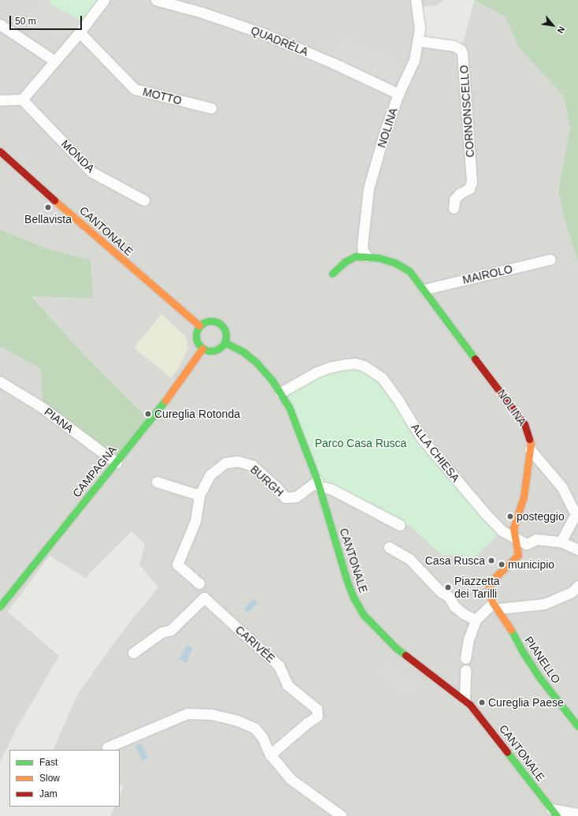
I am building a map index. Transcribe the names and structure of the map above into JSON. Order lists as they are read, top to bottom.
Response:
{
  "streets": {
    "street": [
      "QUADRÈLA",
      "MOTTO",
      "CORNONSCELLO",
      "NOLINA",
      "MONDA",
      "CANTONALE",
      "MAIROLO",
      "PIANA",
      "ALLA CHIESA",
      "CAMPAGNA",
      "BURGH",
      "CARIVÉE",
      "PIANELLO"
    ]
  },
  "crossings": [
    ["QUADRÈLA", "NOLINA"],
    ["CORNONSCELLO", "NOLINA"],
    ["NOLINA", "MAIROLO"],
    ["NOLINA", "ALLA CHIESA"],
    ["NOLINA", "PIANELLO"],
    ["CANTONALE", "ALLA CHIESA"],
    ["CANTONALE", "CAMPAGNA"],
    ["CANTONALE", "BURGH"],
    ["PIANA", "CAMPAGNA"]
  ],
  "parks": ["Parco Casa Rusca"],
  "places": [
    "Bellavista",
    "Cureglia Rotonda",
    "posteggio",
    "Casa Rusca",
    "municipio",
    "Piazzetta dei Tarilli",
    "Cureglia Paese"
  ],
  "legend": ["Fast", "Slow", "Jam"],
  "scale_bar": "50 m",
  "north": "bottom right"
}
